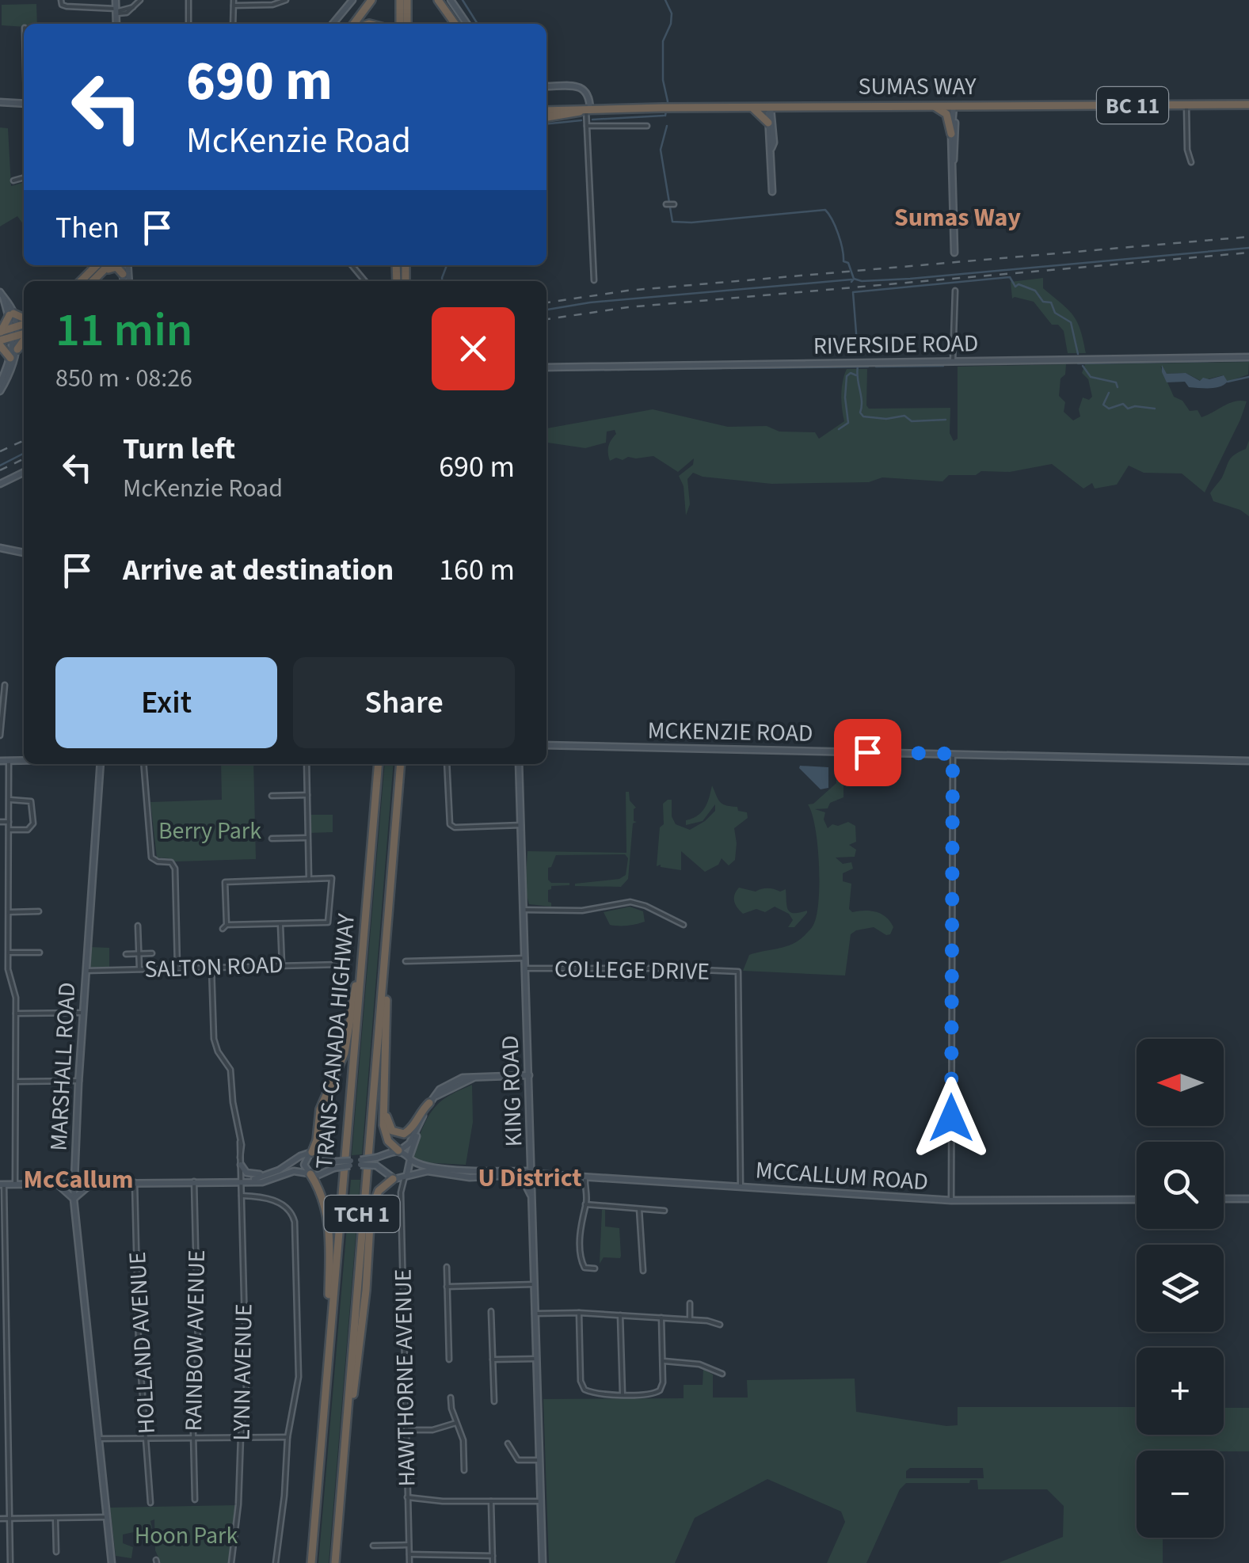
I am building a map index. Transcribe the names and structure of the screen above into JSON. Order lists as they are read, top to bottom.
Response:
{
  "streets": {
    "highway": [
      "SUMAS WAY",
      "BC 11",
      "TRANS-CANADA HIGHWAY",
      "TCH 1"
    ],
    "street": [
      "RIVERSIDE ROAD",
      "MCKENZIE ROAD",
      "SALTON ROAD",
      "COLLEGE DRIVE",
      "MARSHALL ROAD",
      "KING ROAD",
      "MCCALLUM ROAD",
      "RAINBOW AVENUE",
      "HOLLAND AVENUE",
      "LYNN AVENUE",
      "HAWTHORNE AVENUE"
    ]
  },
  "crossings": [
    ["SALTON ROAD", "MARSHALL ROAD"],
    ["SALTON ROAD", "LYNN AVENUE"],
    ["COLLEGE DRIVE", "KING ROAD"],
    ["COLLEGE DRIVE", "MCCALLUM ROAD"],
    ["KING ROAD", "MCCALLUM ROAD"],
    ["MCCALLUM ROAD", "HAWTHORNE AVENUE"]
  ],
  "districts": ["Sumas Way", "U District", "McCallum"],
  "parks": ["Berry Park", "Hoon Park"],
  "north": "left",
  "page": {
    "turn": ["690 m", "McKenzie Road"],
    "then": "Then",
    "heading": ["11 min", "850 m · 08:26"],
    "list": [
      {
        "name": "Turn left",
        "note": "McKenzie Road",
        "value": "690 m"
      },
      {
        "name": "Arrive at destination",
        "value": "160 m"
      }
    ],
    "buttons": ["Exit", "Share"],
    "map_buttons": ["+", "−"]
  }
}
